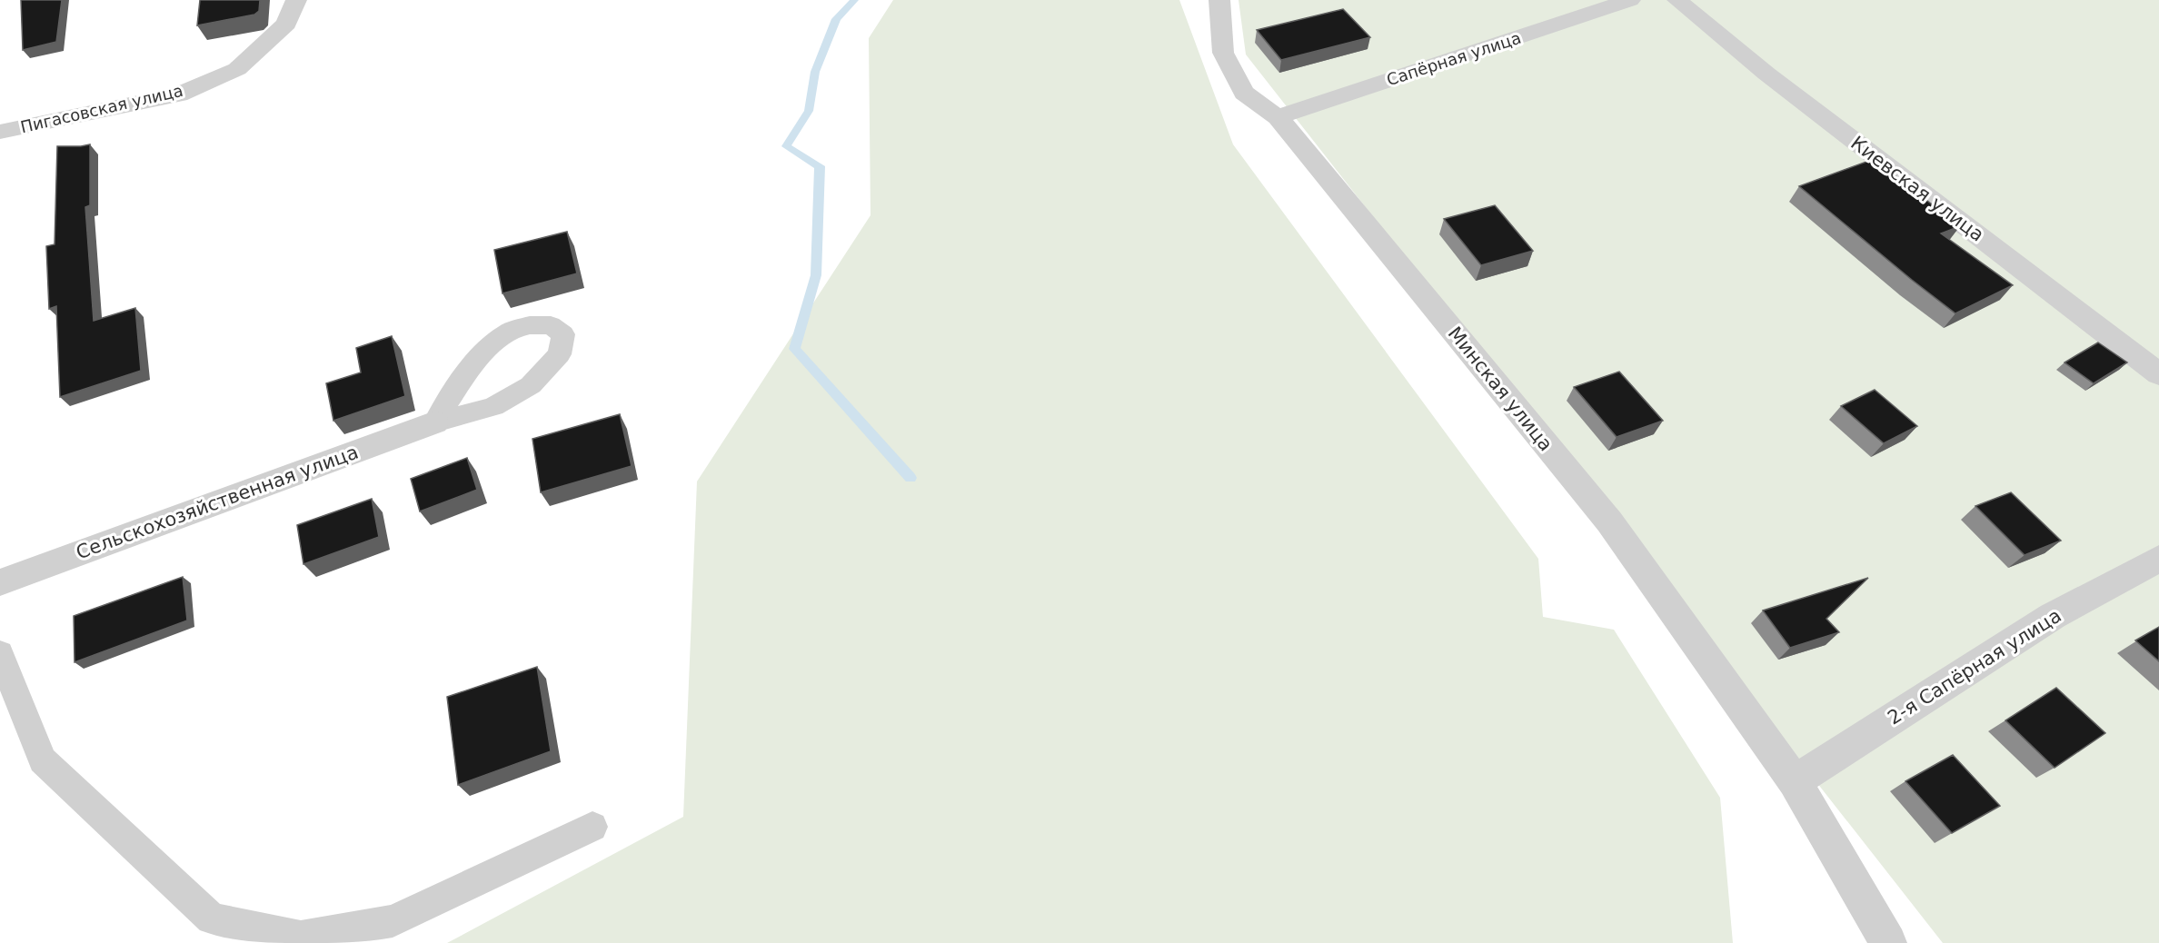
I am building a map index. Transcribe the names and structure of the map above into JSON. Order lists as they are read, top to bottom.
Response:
{
  "streets": {
    "street": [
      "Сапёрная улица",
      "Пигасовская улица",
      "Киевская улица",
      "Минская улица",
      "Сельскохозяйственная улица",
      "2-я Сапёрная улица"
    ]
  },
  "crossings": [
    ["Сапёрная улица", "Минская улица"],
    ["Минская улица", "2-я Сапёрная улица"]
  ]
}
